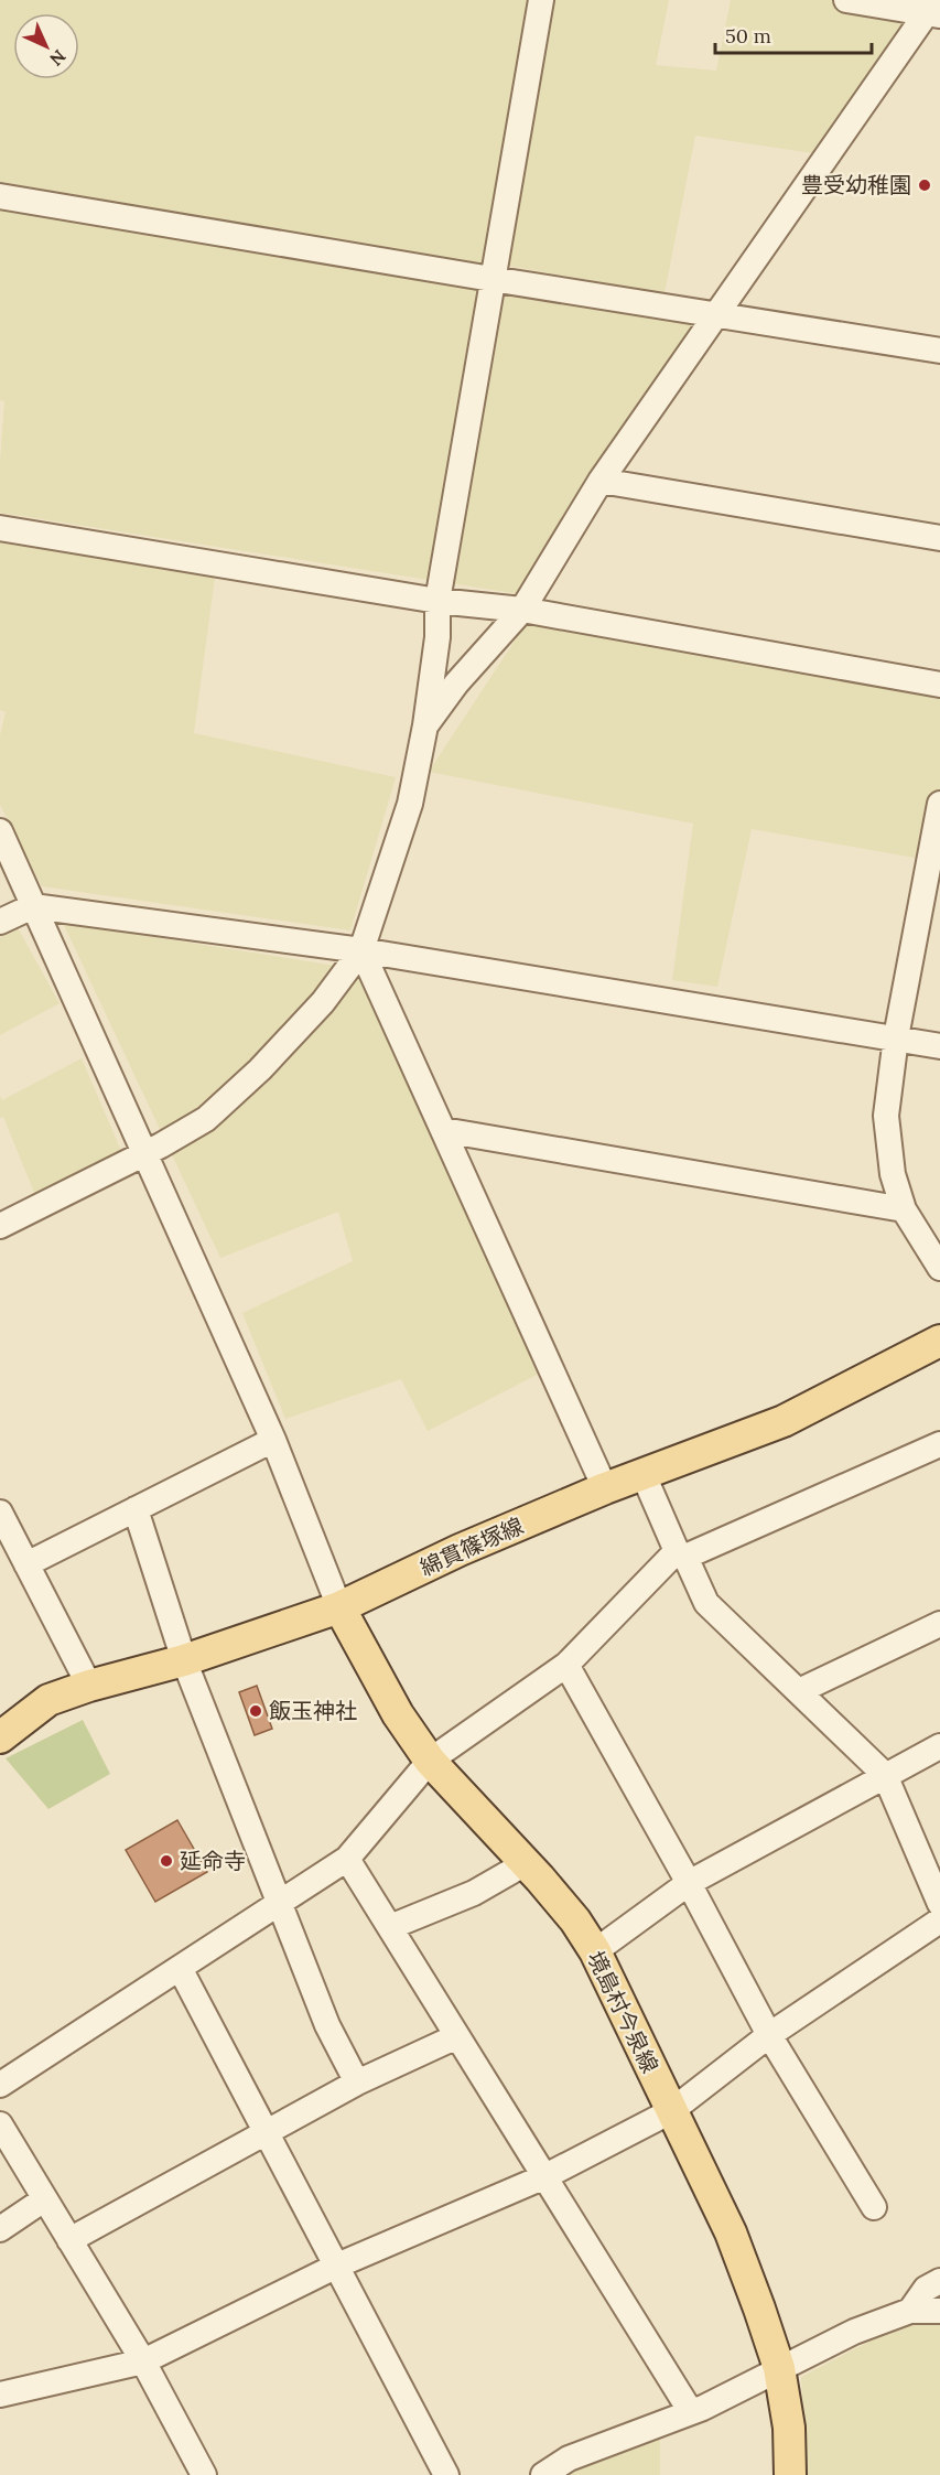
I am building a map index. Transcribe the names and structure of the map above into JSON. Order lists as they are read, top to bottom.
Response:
{
  "streets": {
    "main road": ["綿貫篠塚線", "境島村今泉線"]
  },
  "crossings": [
    ["綿貫篠塚線", "境島村今泉線"]
  ],
  "places": ["豊受幼稚園", "飯玉神社", "延命寺"],
  "scale_bar": "50 m",
  "north": "bottom right"
}
